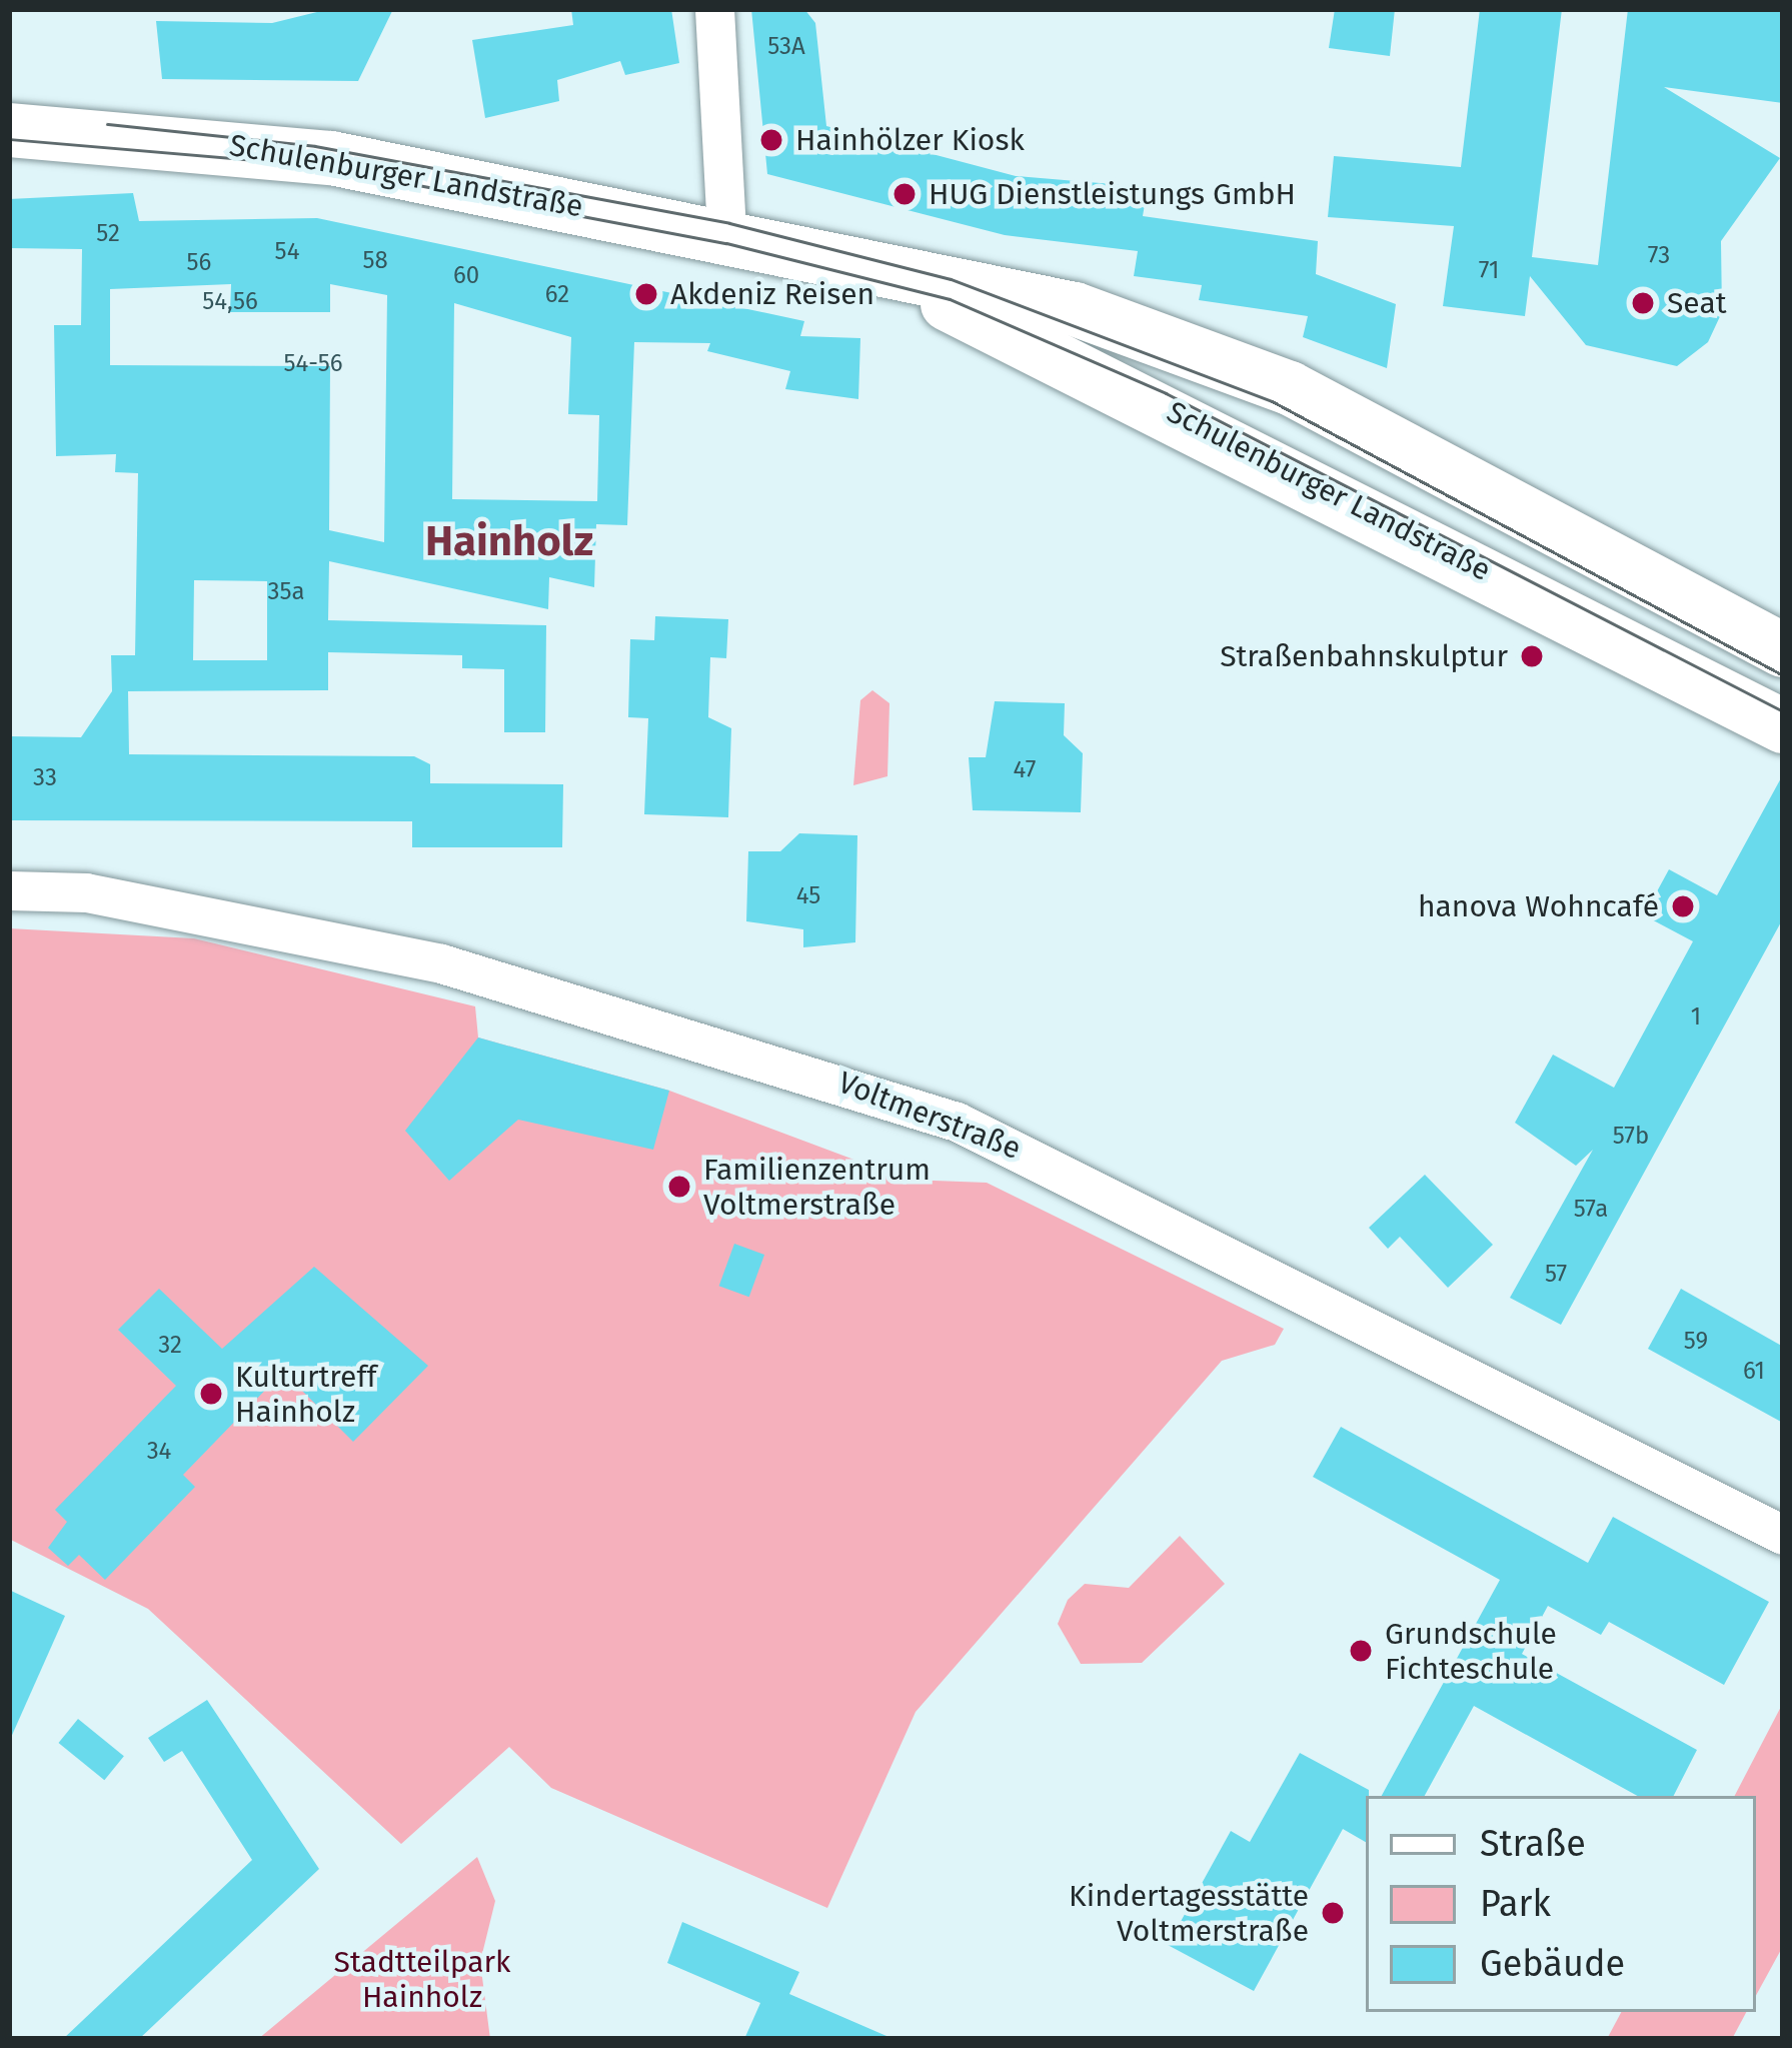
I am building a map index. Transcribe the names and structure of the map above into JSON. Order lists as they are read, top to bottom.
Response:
{
  "streets": {
    "main road": ["Schulenburger Landstraße"],
    "street": ["Voltmerstraße"]
  },
  "districts": ["Hainholz"],
  "parks": ["Stadtteilpark Hainholz"],
  "places": [
    "Hainhölzer Kiosk",
    "HUG Dienstleistungs GmbH",
    "Akdeniz Reisen",
    "Seat",
    "Straßenbahnskulptur",
    "hanova Wohncafé",
    "Familienzentrum Voltmerstraße",
    "Kulturtreff Hainholz",
    "Grundschule Fichteschule",
    "Kindertagesstätte Voltmerstraße"
  ],
  "house_numbers": [
    "53A",
    "52",
    "54",
    "73",
    "58",
    "56",
    "71",
    "60",
    "62",
    "54,56",
    "54-56",
    "35a",
    "47",
    "33",
    "45",
    "1",
    "57b",
    "57a",
    "57",
    "59",
    "32",
    "61",
    "34"
  ],
  "legend": ["Straße", "Park", "Gebäude"]
}
